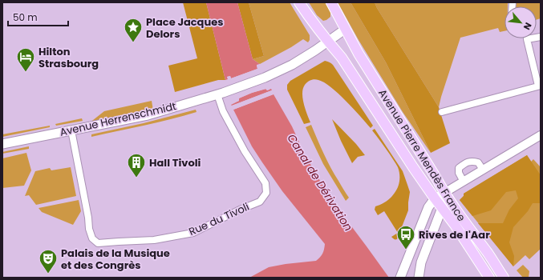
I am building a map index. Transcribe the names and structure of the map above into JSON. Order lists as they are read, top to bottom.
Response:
{
  "streets": {
    "main road": ["Avenue Herrenschmidt", "Avenue Pierre Mendès France"],
    "street": ["Rue du Tivoli"]
  },
  "crossings": [
    ["Avenue Herrenschmidt", "Avenue Pierre Mendès France"],
    ["Avenue Herrenschmidt", "Rue du Tivoli"]
  ],
  "water": ["Canal de Dérivation"],
  "places": {
    "place": ["Place Jacques Delors"],
    "hotel": ["Hilton Strasbourg"],
    "building": ["Hall Tivoli"],
    "bus stop": ["Rives de l'Aar"],
    "theatre": ["Palais de la Musique et des Congrès"]
  },
  "scale_bar": "50 m",
  "north": "bottom right"
}
